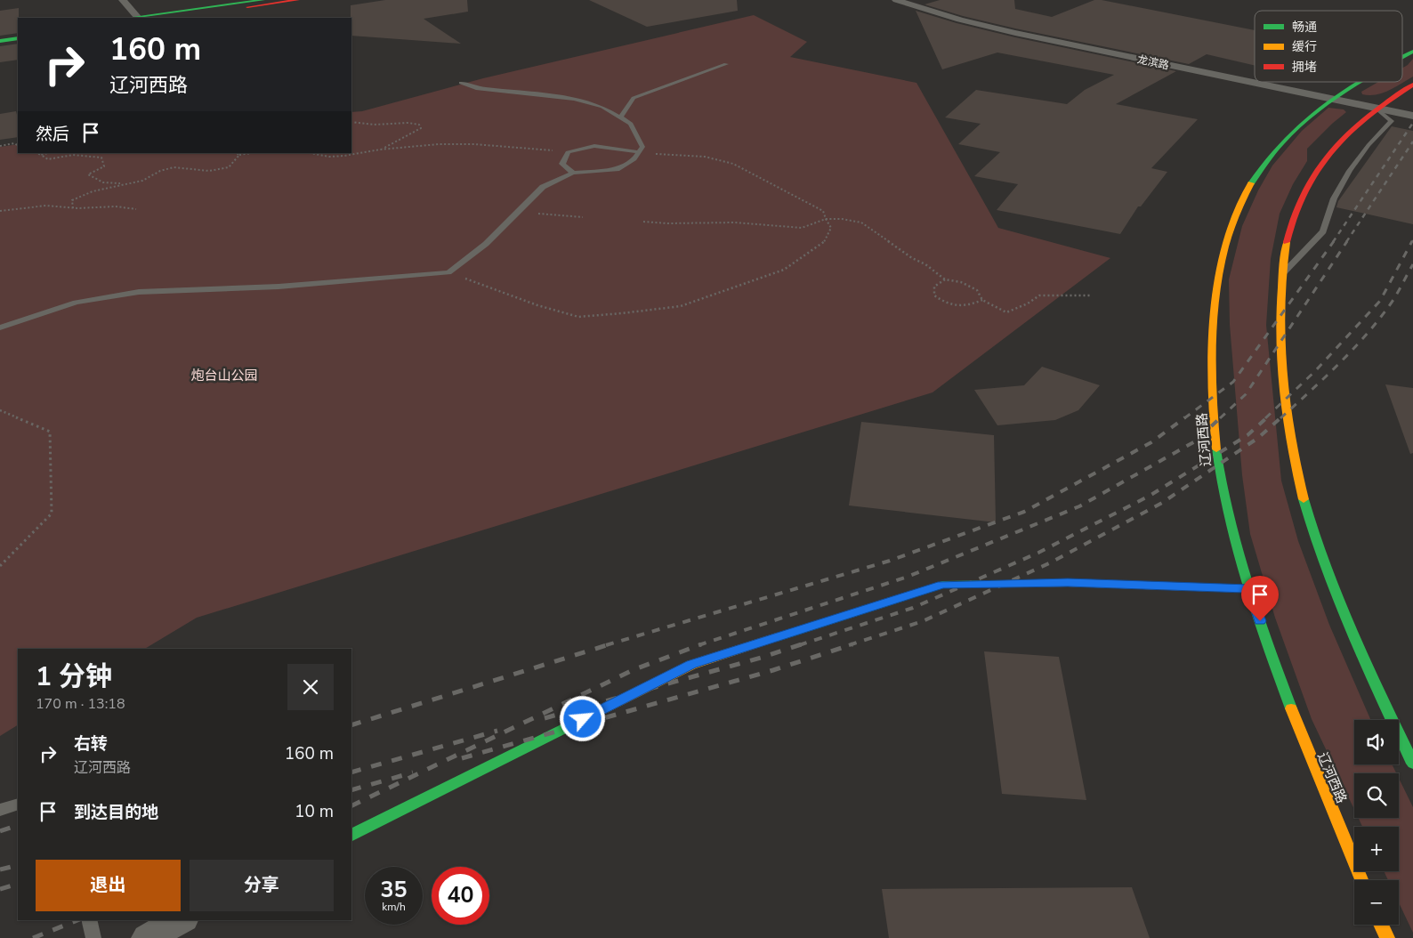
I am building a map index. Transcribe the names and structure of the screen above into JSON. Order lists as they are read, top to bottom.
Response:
{
  "streets": {
    "main road": ["辽河西路"],
    "street": ["龙滨路"]
  },
  "crossings": [
    ["龙滨路", "辽河西路"]
  ],
  "parks": ["炮台山公园"],
  "legend": ["畅通", "缓行", "拥堵"],
  "page": {
    "turn": ["160 m", "辽河西路"],
    "then": "然后",
    "heading": ["1 分钟", "170 m · 13:18"],
    "map_buttons": ["+", "−"],
    "list": [
      {
        "name": "右转",
        "note": "辽河西路",
        "value": "160 m"
      },
      {
        "name": "到达目的地",
        "value": "10 m"
      }
    ],
    "buttons": ["退出", "分享"],
    "speed": "35 km/h",
    "limit": "40"
  }
}
